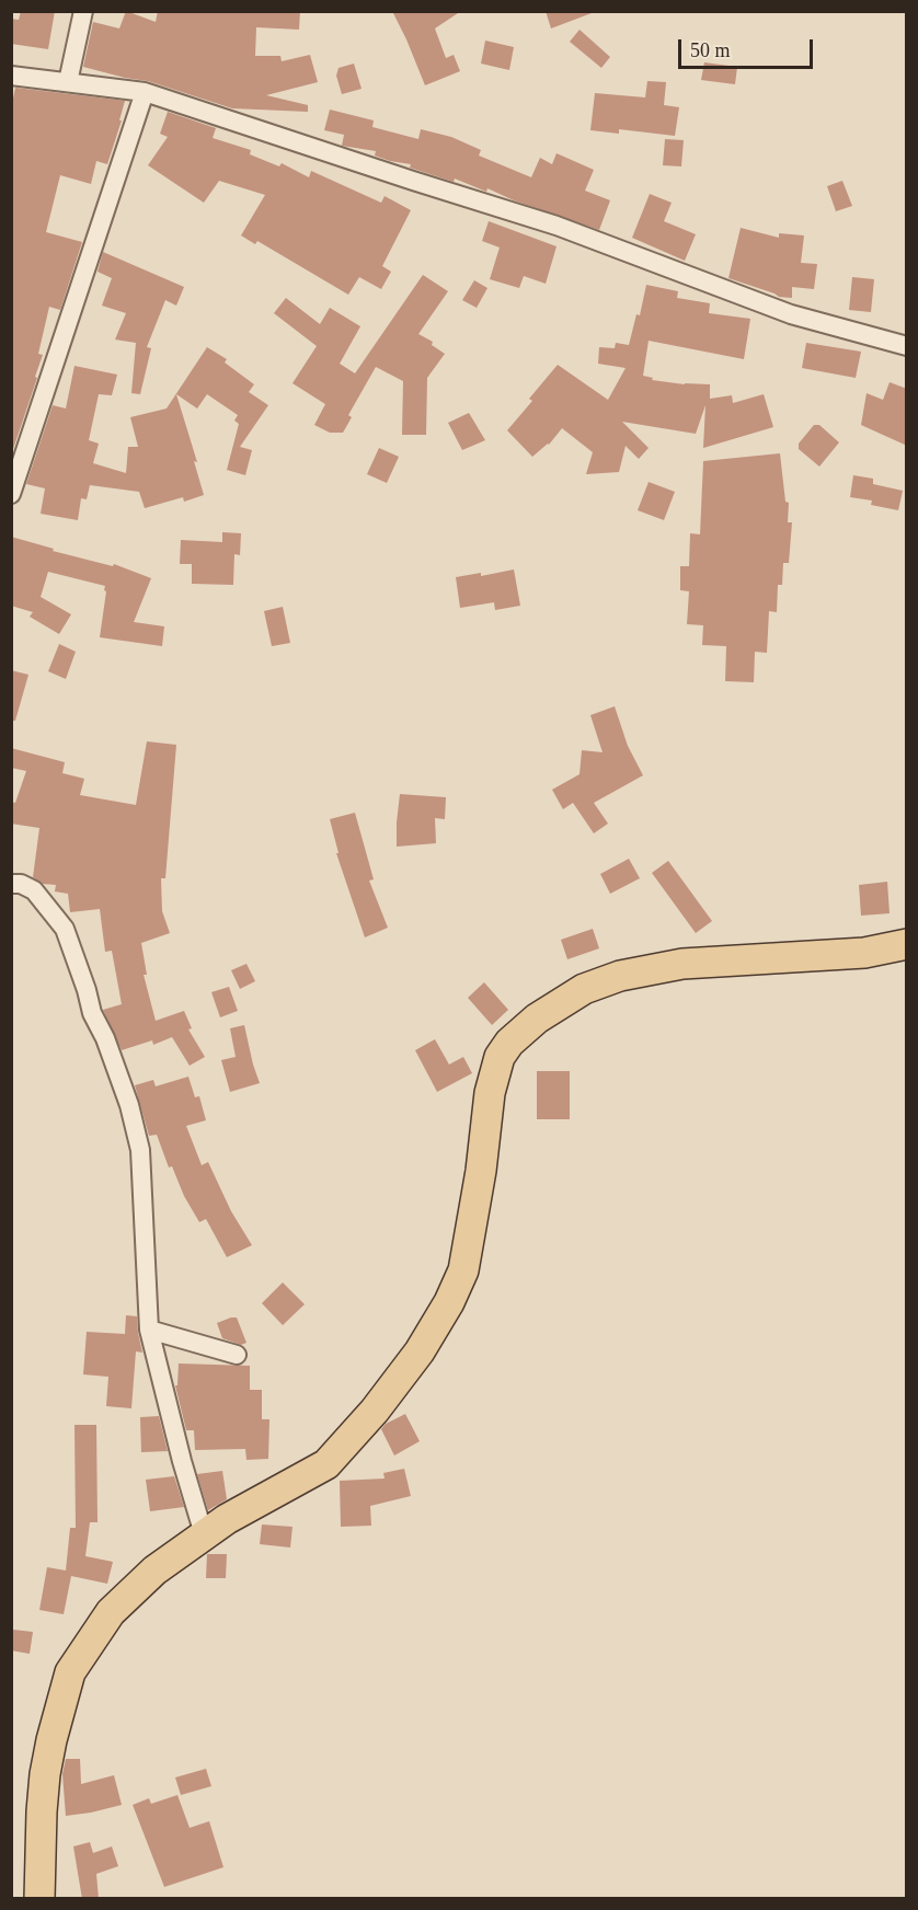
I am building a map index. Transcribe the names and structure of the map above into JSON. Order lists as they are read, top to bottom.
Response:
{
  "scale_bar": "50 m"
}
